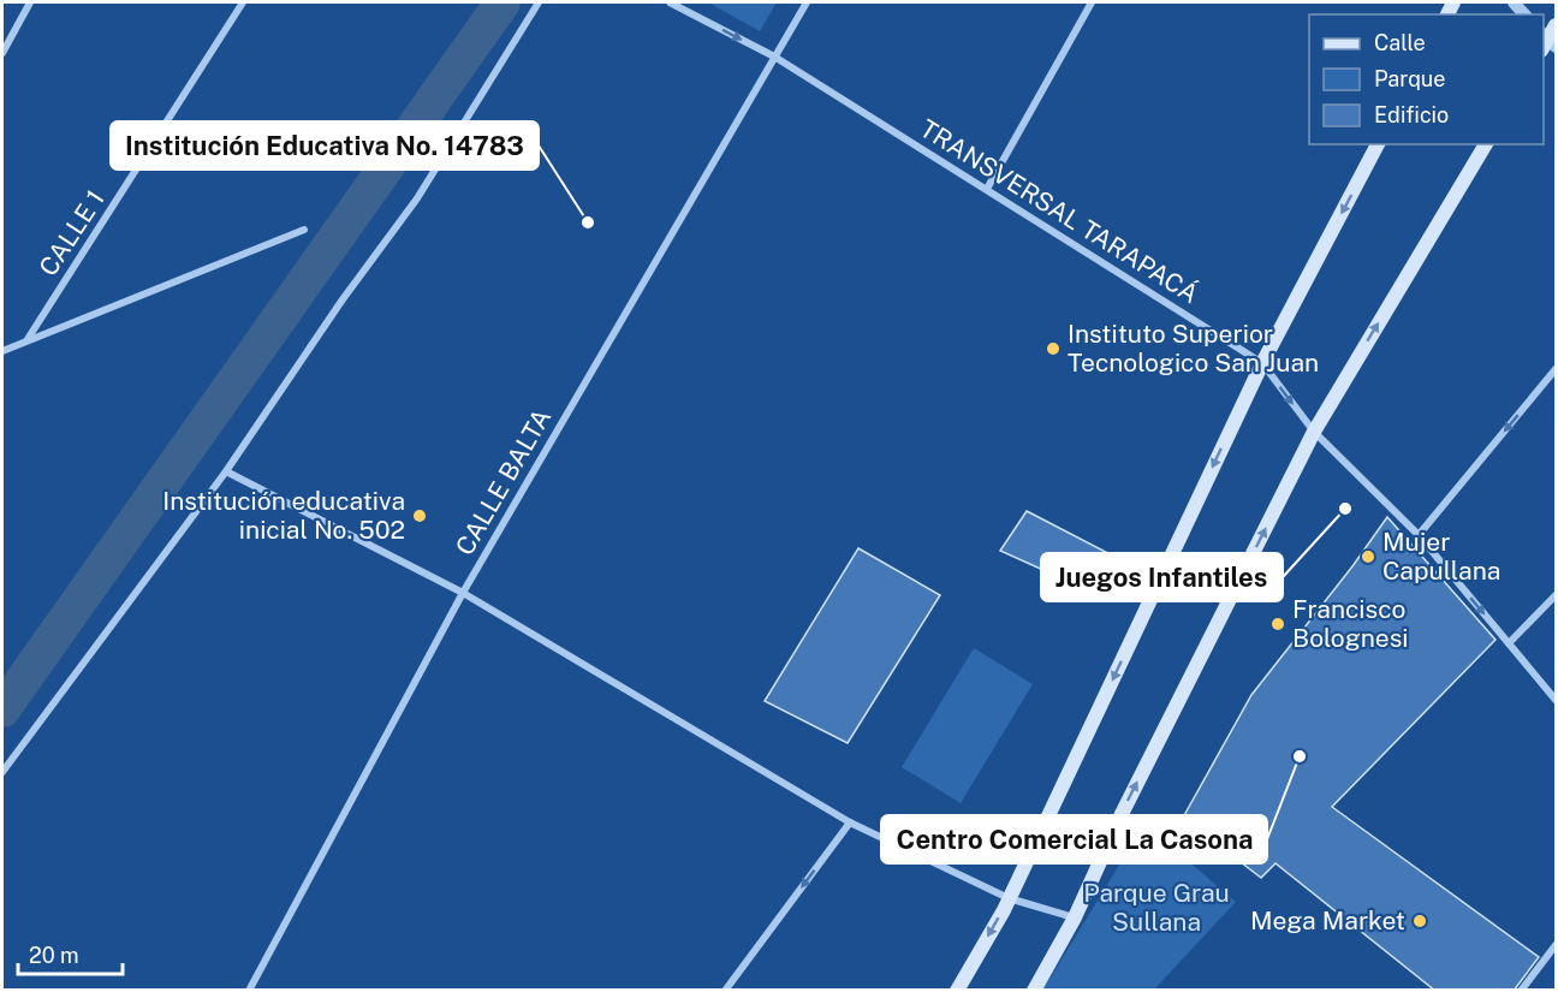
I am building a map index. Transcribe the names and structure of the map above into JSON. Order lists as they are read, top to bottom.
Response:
{
  "streets": {
    "street": ["TRANSVERSAL TARAPACÁ", "CALLE 1", "CALLE BALTA"]
  },
  "crossings": [
    ["TRANSVERSAL TARAPACÁ", "CALLE BALTA"]
  ],
  "parks": ["Parque Grau Sullana"],
  "places": [
    "Institución Educativa No. 14783",
    "Instituto Superior Tecnologico San Juan",
    "Juegos Infantiles",
    "Institución educativa inicial No. 502",
    "Mujer Capullana",
    "Francisco Bolognesi",
    "Centro Comercial La Casona",
    "Mega Market"
  ],
  "legend": ["Calle", "Parque", "Edificio"],
  "scale_bar": "20 m"
}
